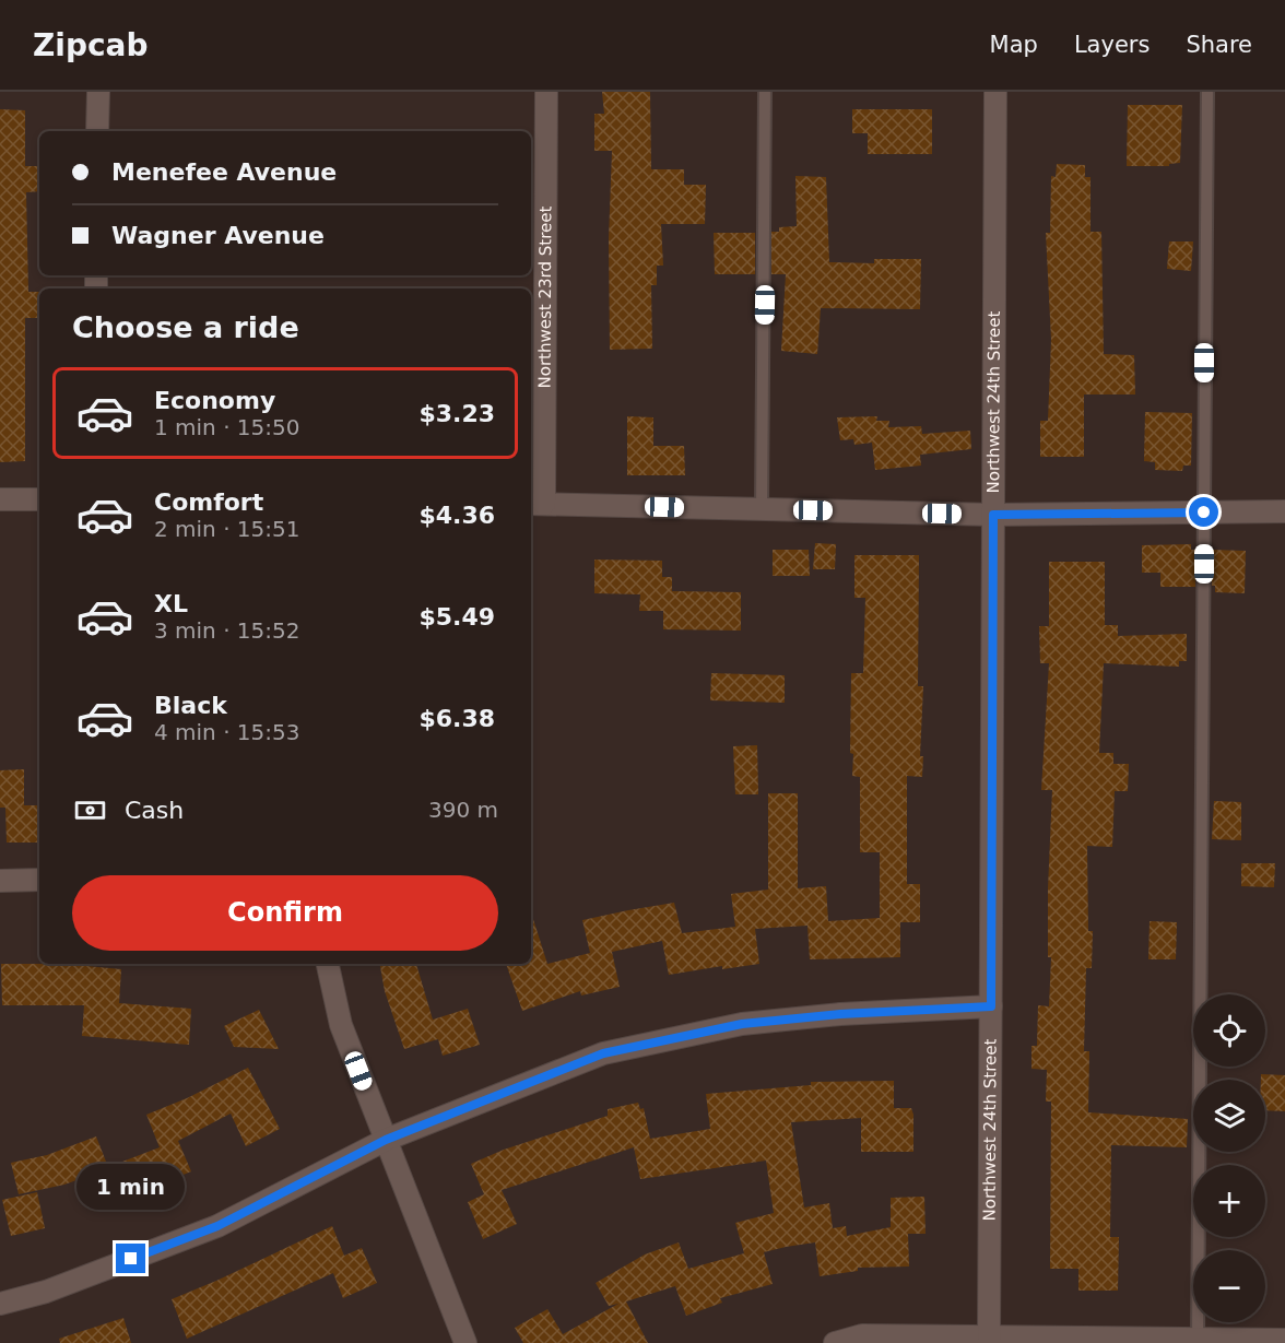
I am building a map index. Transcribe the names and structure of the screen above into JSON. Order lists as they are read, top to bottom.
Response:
{
  "streets": {
    "street": ["Northwest 23rd Street", "Northwest 24th Street"]
  },
  "page": {
    "header": "Zipcab",
    "nav": ["Map", "Layers", "Share"],
    "banner": ["Menefee Avenue", "Wagner Avenue"],
    "heading": "Choose a ride",
    "list": [
      {
        "name": "Economy",
        "note": "1 min · 15:50",
        "value": "$3.23"
      },
      {
        "name": "Comfort",
        "note": "2 min · 15:51",
        "value": "$4.36"
      },
      {
        "name": "XL",
        "note": "3 min · 15:52",
        "value": "$5.49"
      },
      {
        "name": "Black",
        "note": "4 min · 15:53",
        "value": "$6.38"
      }
    ],
    "pay": ["Cash", "390 m"],
    "buttons": "Confirm",
    "map_buttons": ["+", "−"],
    "bubble": "1 min"
  }
}
